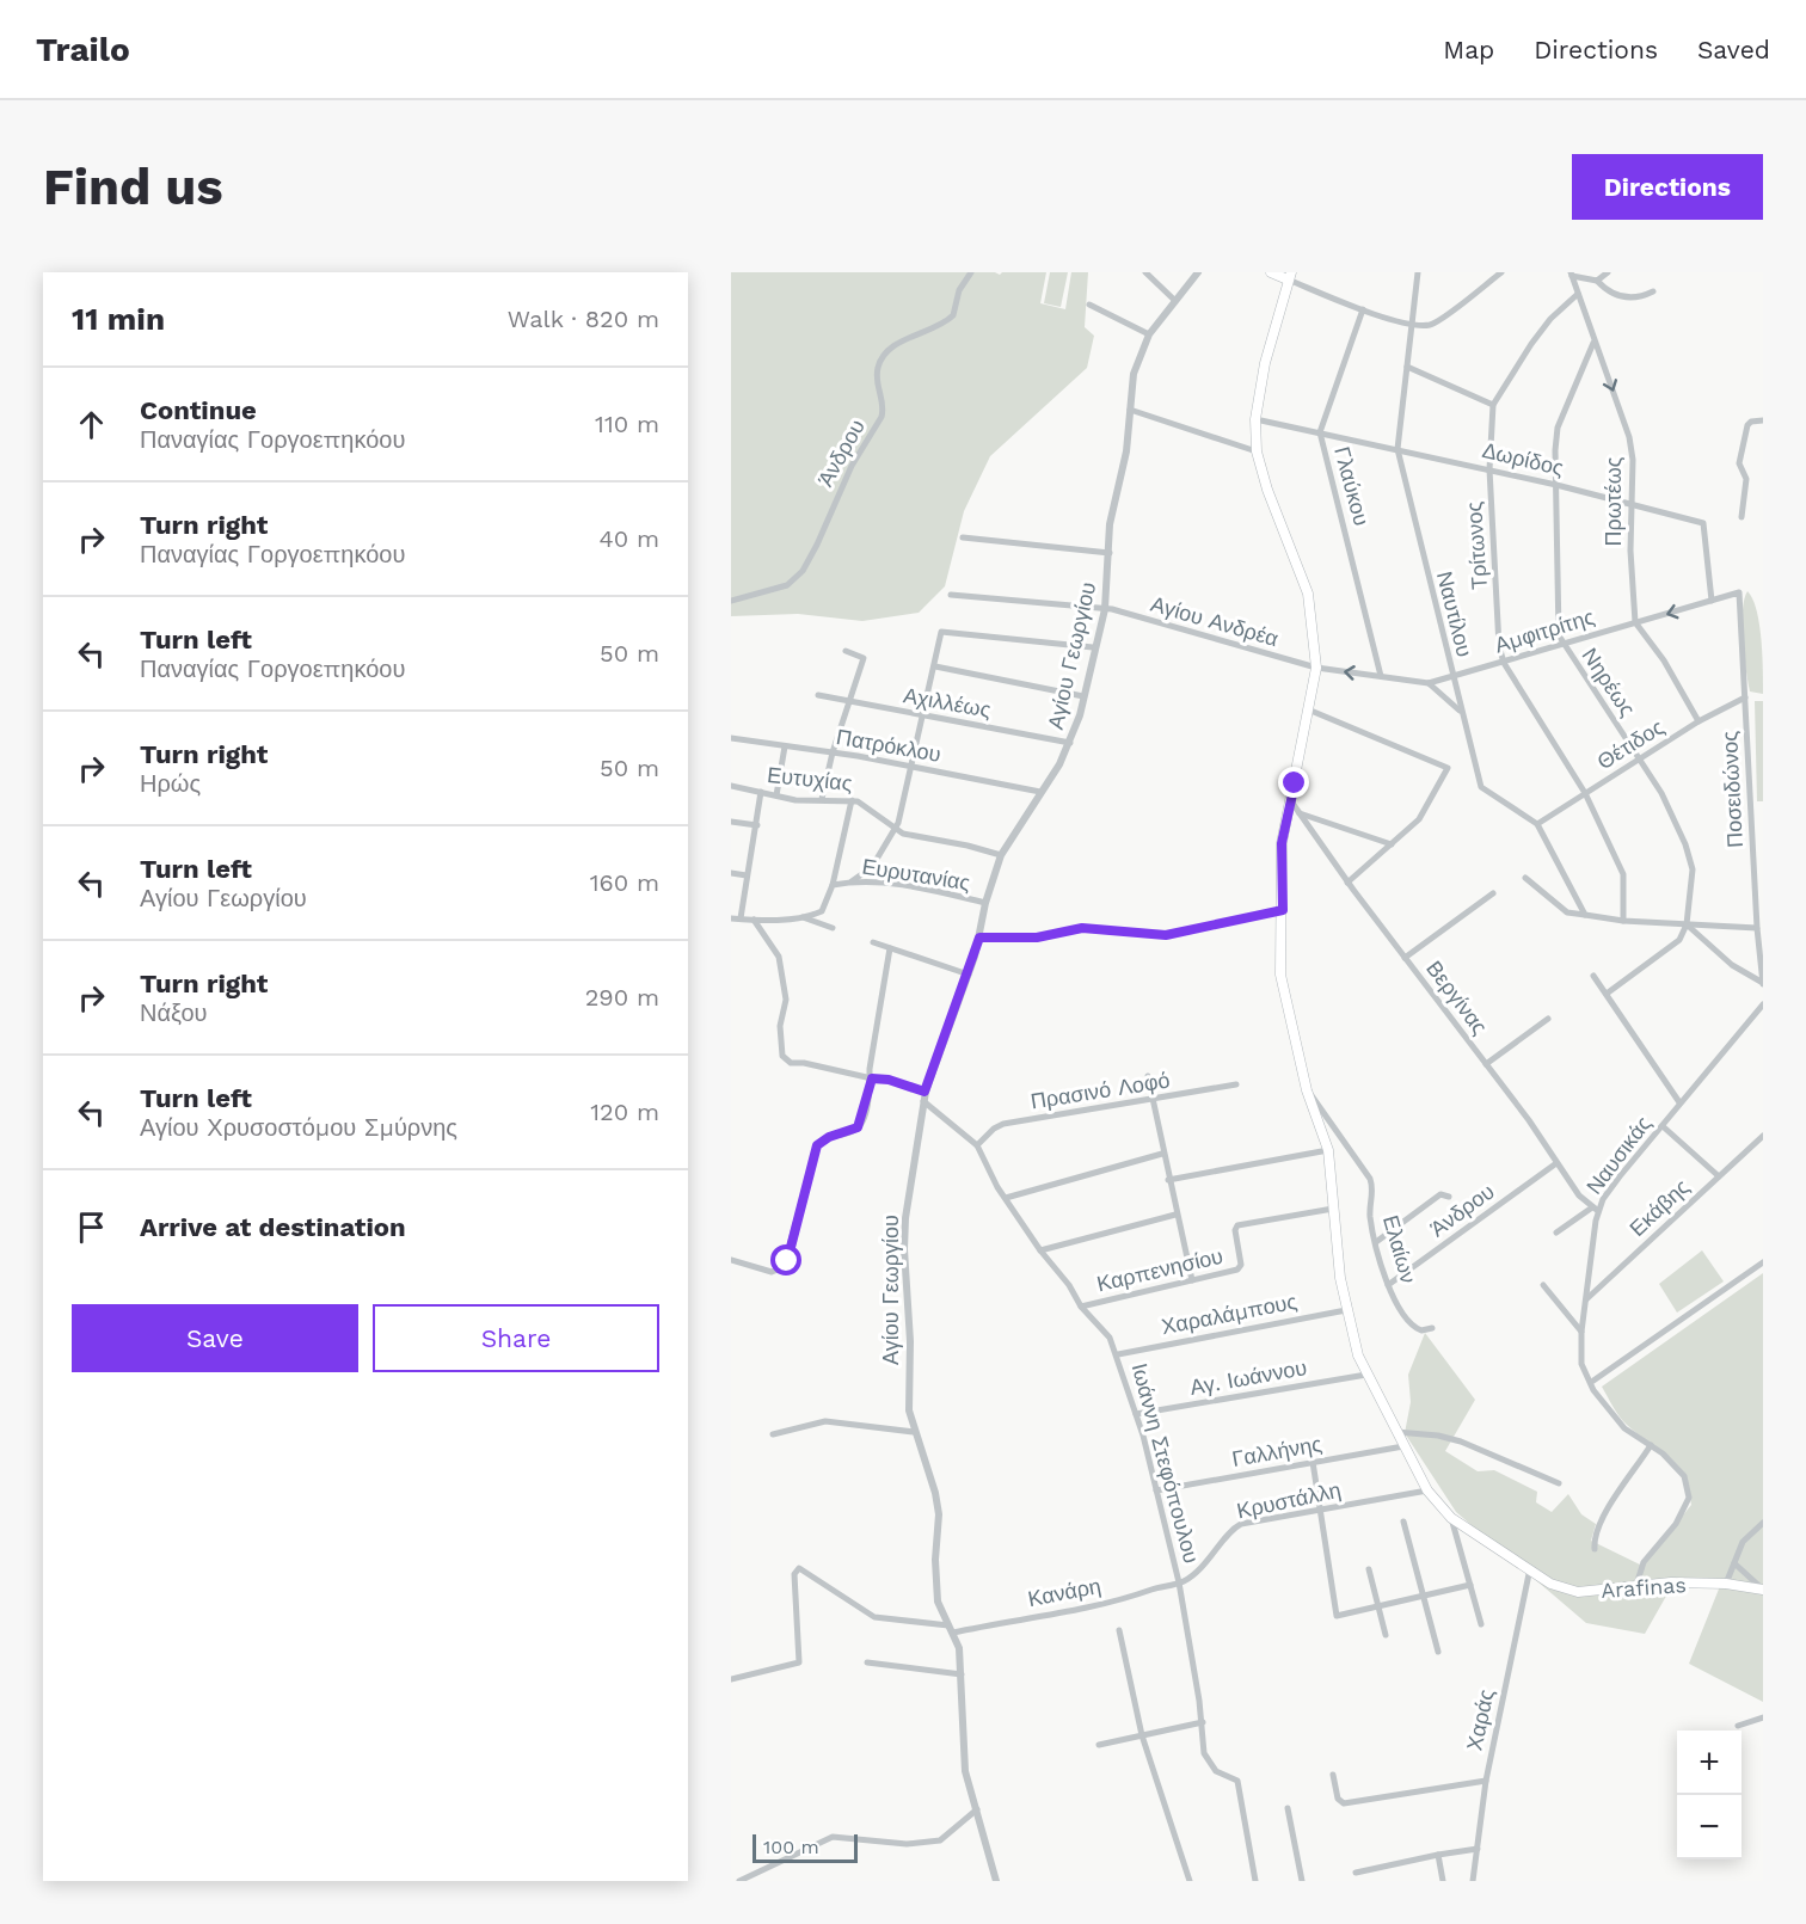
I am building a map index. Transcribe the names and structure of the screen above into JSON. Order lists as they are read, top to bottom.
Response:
{
  "streets": {
    "main road": ["Arafinas"],
    "street": [
      "Άνδρου",
      "Δωρίδος",
      "Γλαύκου",
      "Πρωτέως",
      "Τρίτωνος",
      "Ναυτίλου",
      "Αγίου Ανδρέα",
      "Αμφιτρίτης",
      "Αγίου Γεωργίου",
      "Νηρέως",
      "Αχιλλέως",
      "Θέτιδος",
      "Πατρόκλου",
      "Ευτυχίας",
      "Ποσειδώνος",
      "Ευρυτανίας",
      "Βεργίνας",
      "Πρασινό Λοφό",
      "Ναυσικάς",
      "Εκάβης",
      "Ελαίων",
      "Καρπενησίου",
      "Χαραλάμπους",
      "Αγ. Ιωάννου",
      "Γαλλήνης",
      "Ιωάννη Στεφόπουλου",
      "Κρυστάλλη",
      "Κανάρη",
      "Χαράς"
    ]
  },
  "crossings": [
    ["Άνδρου", "Βεργίνας"],
    ["Άνδρου", "Ελαίων"],
    ["Δωρίδος", "Γλαύκου"],
    ["Δωρίδος", "Πρωτέως"],
    ["Δωρίδος", "Τρίτωνος"],
    ["Δωρίδος", "Ναυτίλου"],
    ["Δωρίδος", "Αμφιτρίτης"],
    ["Δωρίδος", "Νηρέως"],
    ["Δωρίδος", "Arafinas"],
    ["Γλαύκου", "Αμφιτρίτης"],
    ["Πρωτέως", "Τρίτωνος"],
    ["Πρωτέως", "Αμφιτρίτης"],
    ["Πρωτέως", "Νηρέως"],
    ["Τρίτωνος", "Αμφιτρίτης"],
    ["Τρίτωνος", "Θέτιδος"],
    ["Ναυτίλου", "Αμφιτρίτης"],
    ["Ναυτίλου", "Θέτιδος"],
    ["Αγίου Ανδρέα", "Αμφιτρίτης"],
    ["Αγίου Ανδρέα", "Αγίου Γεωργίου"],
    ["Αγίου Ανδρέα", "Arafinas"],
    ["Αμφιτρίτης", "Νηρέως"],
    ["Αμφιτρίτης", "Ποσειδώνος"],
    ["Αμφιτρίτης", "Arafinas"],
    ["Αγίου Γεωργίου", "Αχιλλέως"],
    ["Αγίου Γεωργίου", "Πατρόκλου"],
    ["Αγίου Γεωργίου", "Ευτυχίας"],
    ["Αγίου Γεωργίου", "Ευρυτανίας"],
    ["Αγίου Γεωργίου", "Ιωάννη Στεφόπουλου"],
    ["Αγίου Γεωργίου", "Κανάρη"],
    ["Νηρέως", "Θέτιδος"],
    ["Θέτιδος", "Ποσειδώνος"],
    ["Βεργίνας", "Ναυσικάς"],
    ["Βεργίνας", "Arafinas"],
    ["Πρασινό Λοφό", "Ιωάννη Στεφόπουλου"],
    ["Ναυσικάς", "Εκάβης"],
    ["Ελαίων", "Arafinas"],
    ["Καρπενησίου", "Ιωάννη Στεφόπουλου"],
    ["Καρπενησίου", "Arafinas"],
    ["Χαραλάμπους", "Ιωάννη Στεφόπουλου"],
    ["Χαραλάμπους", "Arafinas"],
    ["Αγ. Ιωάννου", "Ιωάννη Στεφόπουλου"],
    ["Αγ. Ιωάννου", "Arafinas"],
    ["Γαλλήνης", "Ιωάννη Στεφόπουλου"],
    ["Γαλλήνης", "Arafinas"],
    ["Ιωάννη Στεφόπουλου", "Κρυστάλλη"],
    ["Ιωάννη Στεφόπουλου", "Κανάρη"],
    ["Κρυστάλλη", "Arafinas"],
    ["Κρυστάλλη", "Κανάρη"],
    ["Arafinas", "Χαράς"]
  ],
  "one_way": ["Πρωτέως"],
  "scale_bar": "100 m",
  "page": {
    "header": "Trailo",
    "nav": ["Map", "Directions", "Saved"],
    "buttons": [
      "Directions",
      ["Save", "Share"]
    ],
    "title": "Find us",
    "heading": ["11 min", "Walk · 820 m"],
    "list": [
      ["Continue", "Παναγίας Γοργοεπηκόου", "110 m"],
      ["Turn right", "Παναγίας Γοργοεπηκόου", "40 m"],
      ["Turn left", "Παναγίας Γοργοεπηκόου", "50 m"],
      ["Turn right", "Ηρώς", "50 m"],
      ["Turn left", "Αγίου Γεωργίου", "160 m"],
      ["Turn right", "Νάξου", "290 m"],
      ["Turn left", "Αγίου Χρυσοστόμου Σμύρνης", "120 m"],
      "Arrive at destination"
    ],
    "map_buttons": ["+", "−"],
    "scale": "100 m"
  }
}
